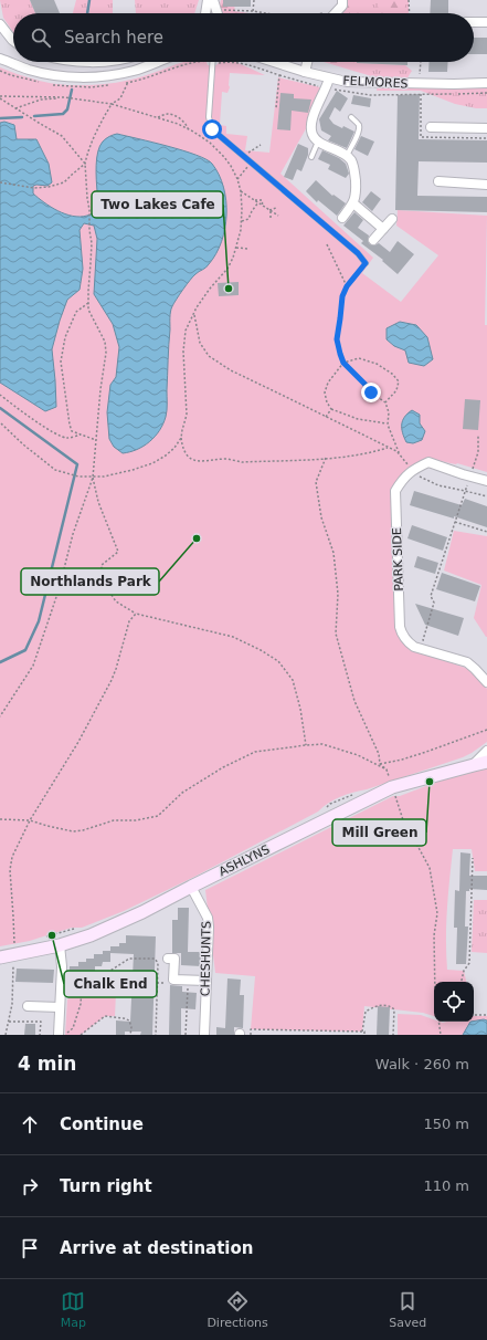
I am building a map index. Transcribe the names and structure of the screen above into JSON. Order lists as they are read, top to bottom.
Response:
{
  "streets": {
    "street": [
      "FELMORES",
      "PARK SIDE",
      "ASHLYNS",
      "CHESHUNTS"
    ]
  },
  "crossings": [
    ["ASHLYNS", "CHESHUNTS"]
  ],
  "places": [
    "Two Lakes Cafe",
    "Northlands Park",
    "Mill Green",
    "Chalk End"
  ],
  "page": {
    "search": "Search here",
    "heading": ["4 min", "Walk · 260 m"],
    "list": [
      ["Continue", "150 m"],
      ["Turn right", "110 m"],
      "Arrive at destination"
    ],
    "nav": ["Map", "Directions", "Saved"]
  }
}
